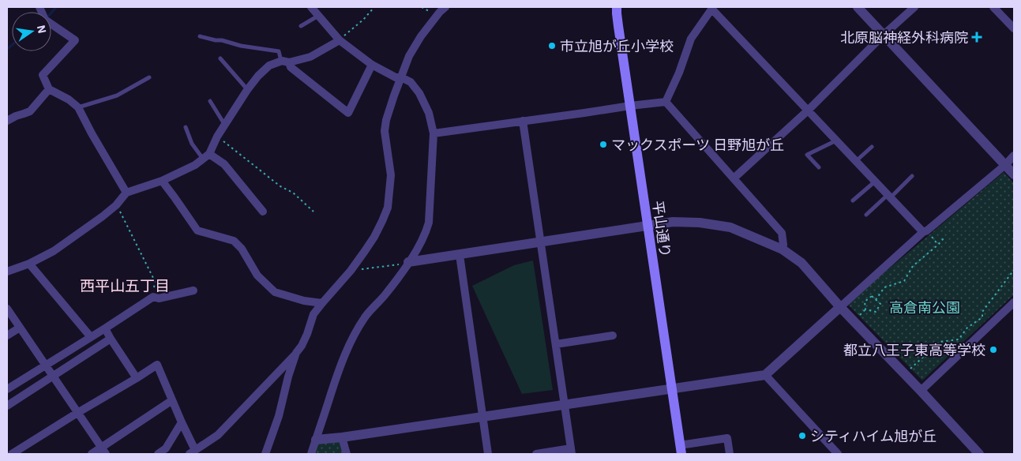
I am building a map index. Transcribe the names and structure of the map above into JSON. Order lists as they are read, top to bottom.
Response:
{
  "streets": {
    "main road": ["平山通り"]
  },
  "districts": ["西平山五丁目"],
  "parks": ["高倉南公園"],
  "places": {
    "health": ["北原脳神経外科病院"],
    "other": [
      "市立旭が丘小学校",
      "マックスポーツ 日野旭が丘",
      "都立八王子東高等学校",
      "シティハイム旭が丘"
    ]
  },
  "north": "right"
}
